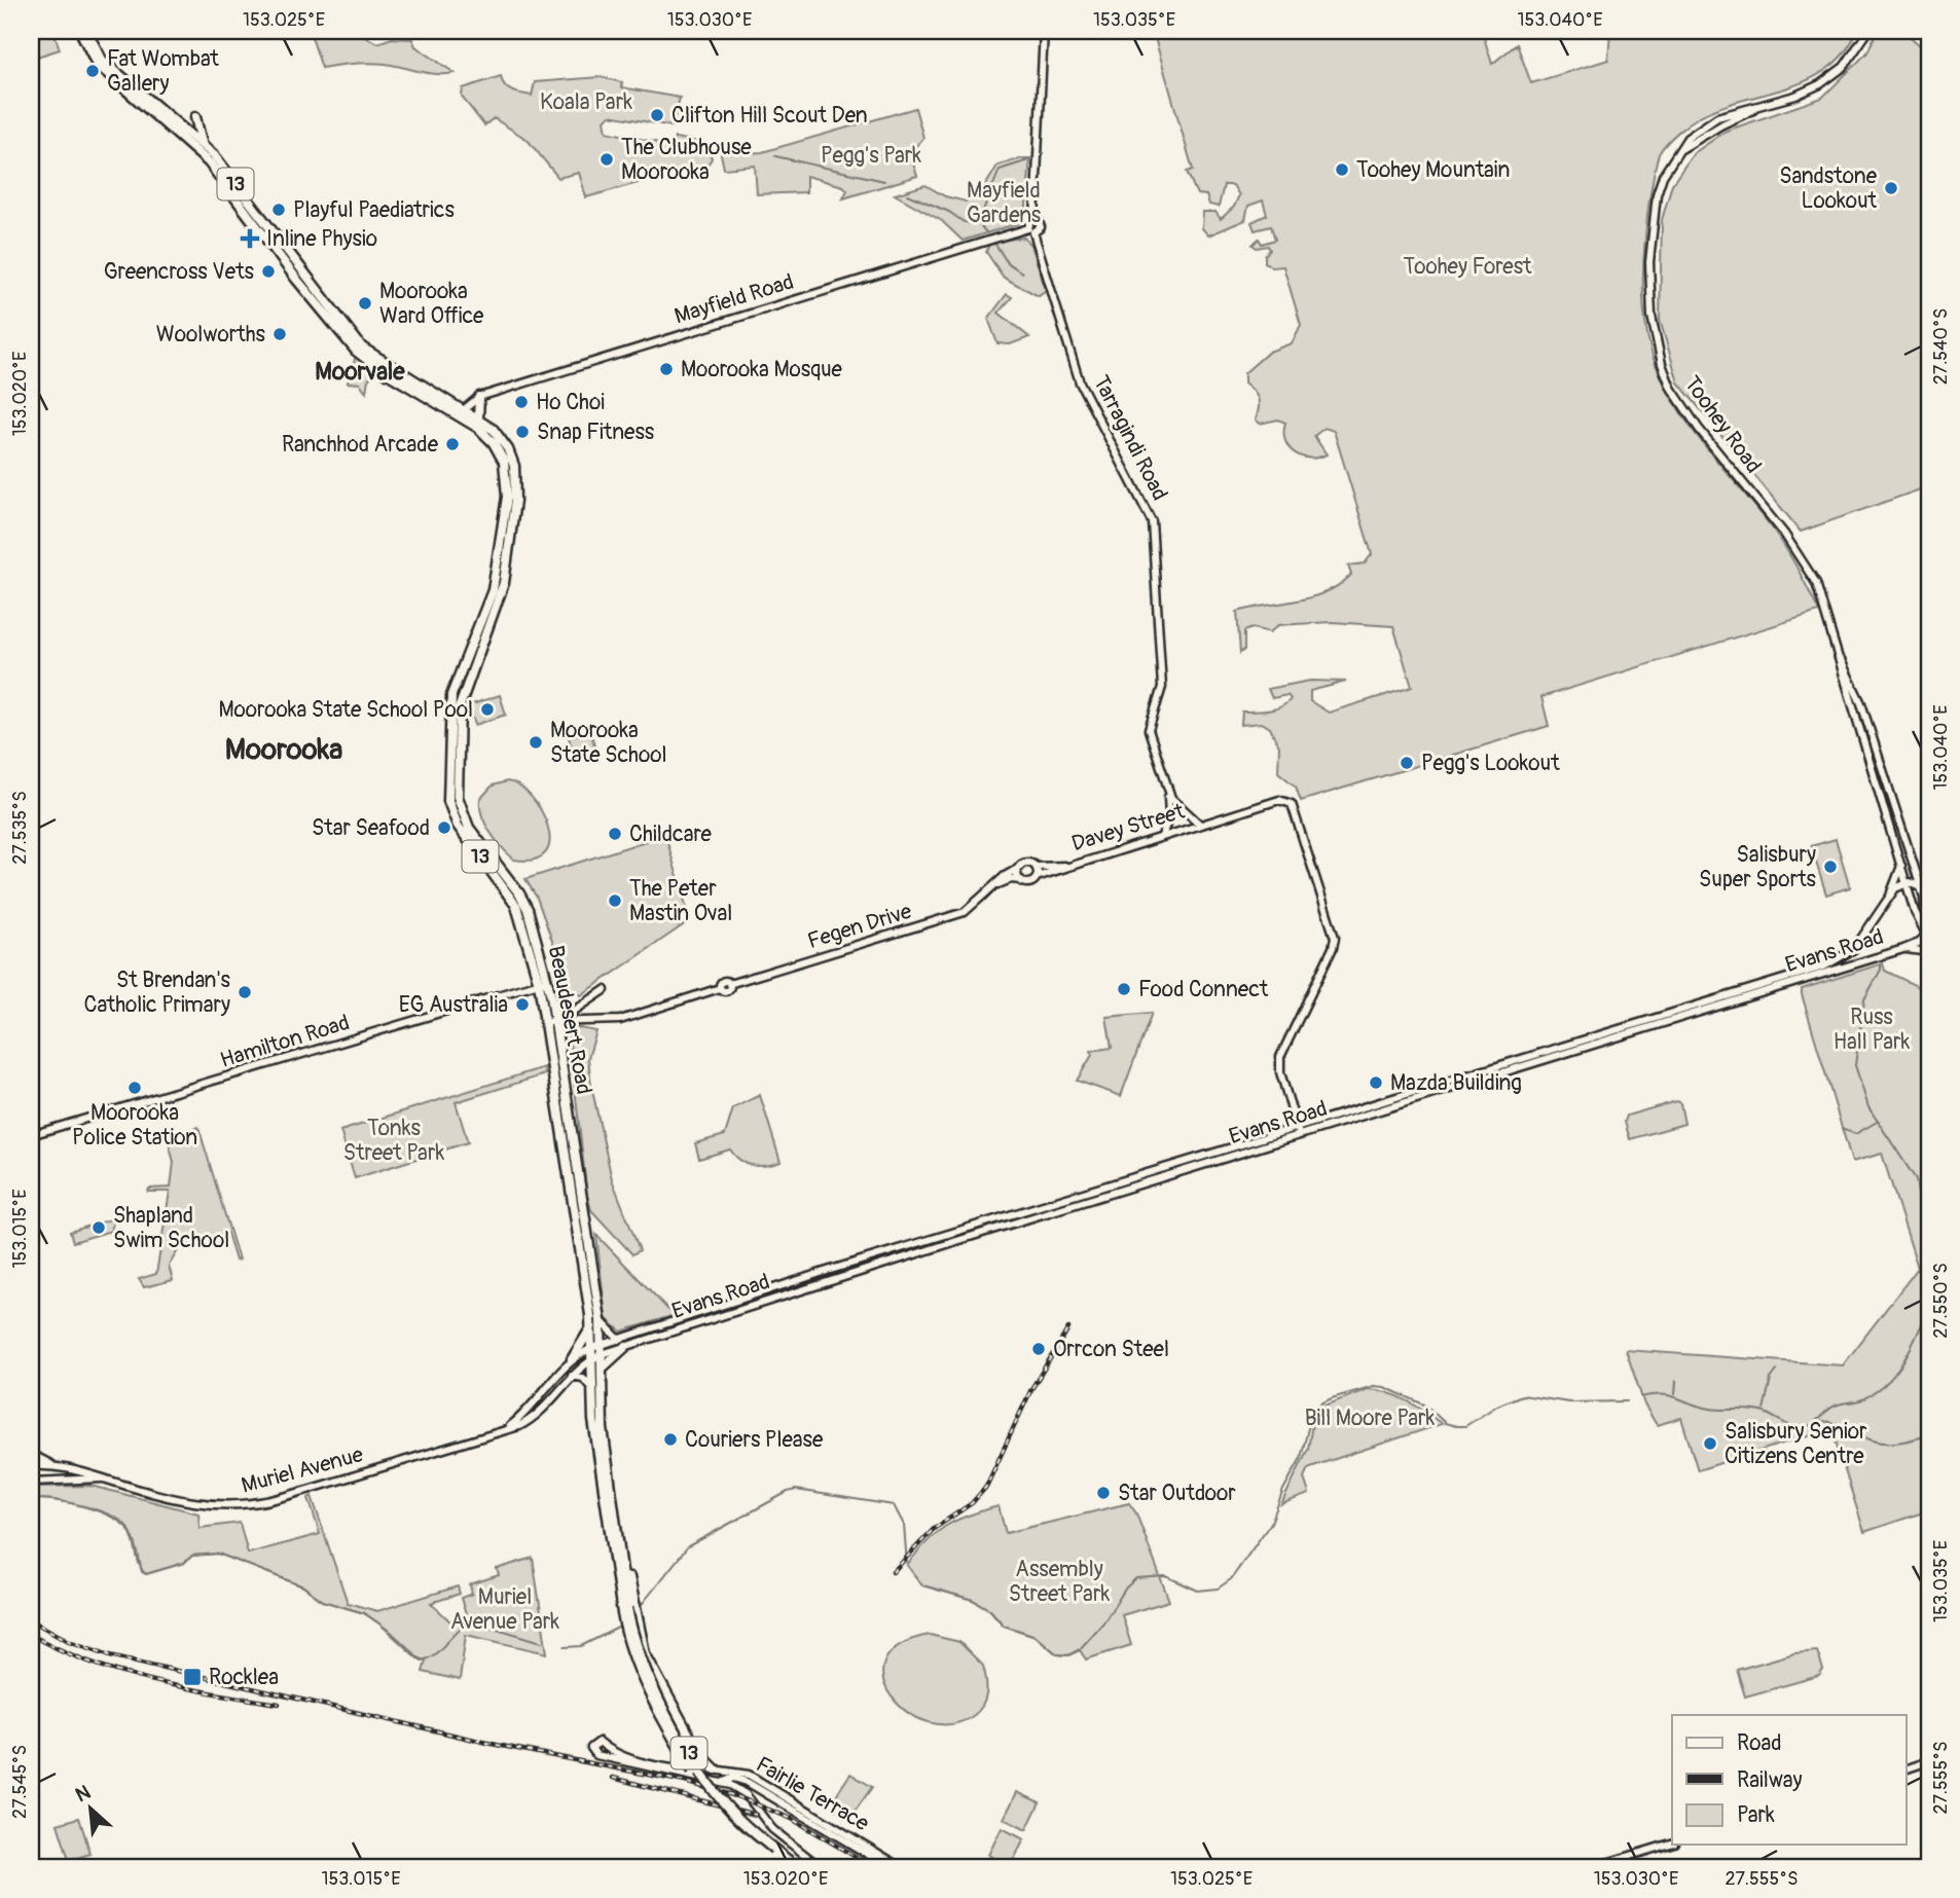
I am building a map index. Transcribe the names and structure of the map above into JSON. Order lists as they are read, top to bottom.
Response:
{
  "streets": {
    "highway": ["13", "Beaudesert Road"],
    "main road": [
      "Mayfield Road",
      "Toohey Road",
      "Tarragindi Road",
      "Davey Street",
      "Fegen Drive",
      "Evans Road",
      "Hamilton Road",
      "Muriel Avenue",
      "Fairlie Terrace"
    ]
  },
  "crossings": [
    ["Mayfield Road", "Tarragindi Road"],
    ["Mayfield Road", "Beaudesert Road"],
    ["Toohey Road", "Evans Road"],
    ["Tarragindi Road", "Davey Street"],
    ["Davey Street", "Fegen Drive"],
    ["Evans Road", "Beaudesert Road"],
    ["Evans Road", "Muriel Avenue"],
    ["Beaudesert Road", "Hamilton Road"],
    ["Beaudesert Road", "Muriel Avenue"]
  ],
  "districts": ["Moorvale", "Moorooka"],
  "parks": [
    "Koala Park",
    "Pegg's Park",
    "Mayfield Gardens",
    "Toohey Forest",
    "Russ Hall Park",
    "Tonks Street Park",
    "Bill Moore Park",
    "Assembly Street Park",
    "Muriel Avenue Park"
  ],
  "places": {
    "other": [
      "Fat Wombat Gallery",
      "Clifton Hill Scout Den",
      "The Clubhouse Moorooka",
      "Toohey Mountain",
      "Sandstone Lookout",
      "Playful Paediatrics",
      "Greencross Vets",
      "Moorooka Ward Office",
      "Woolworths",
      "Moorooka Mosque",
      "Ho Choi",
      "Snap Fitness",
      "Ranchhod Arcade",
      "Moorooka State School Pool",
      "Moorooka State School",
      "Pegg's Lookout",
      "Star Seafood",
      "Childcare",
      "Salisbury Super Sports",
      "The Peter Mastin Oval",
      "Food Connect",
      "St Brendan's Catholic Primary",
      "EG Australia",
      "Mazda Building",
      "Moorooka Police Station",
      "Shapland Swim School",
      "Orrcon Steel",
      "Couriers Please",
      "Salisbury Senior Citizens Centre",
      "Star Outdoor"
    ],
    "health": ["Inline Physio"],
    "transit": ["Rocklea"]
  },
  "legend": ["Road", "Railway", "Park"],
  "north": "top left",
  "coordinates": [
    "153.025°E",
    "153.030°E",
    "153.035°E",
    "153.040°E",
    "27.540°S",
    "153.020°E",
    "27.535°S",
    "153.015°E",
    "27.550°S",
    "27.555°S",
    "27.545°S"
  ]
}
